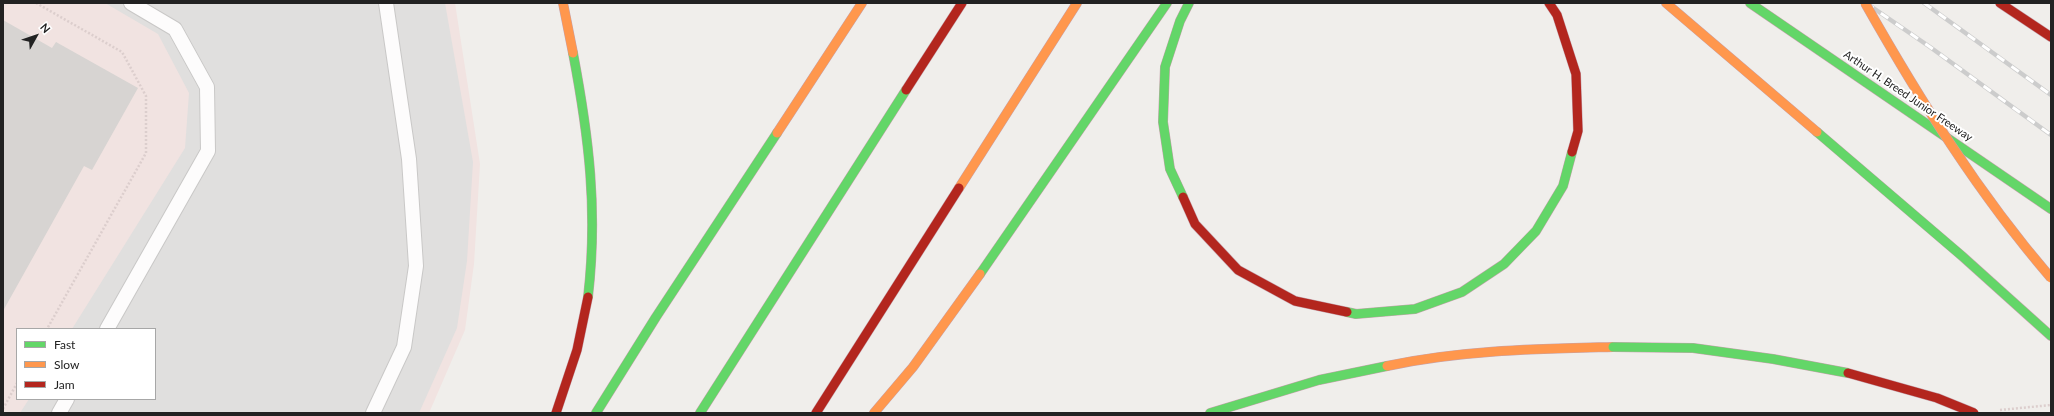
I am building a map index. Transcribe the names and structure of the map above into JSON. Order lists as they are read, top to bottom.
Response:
{
  "streets": {
    "highway": ["Arthur H. Breed Junior Freeway"]
  },
  "legend": ["Fast", "Slow", "Jam"],
  "north": "top right"
}
